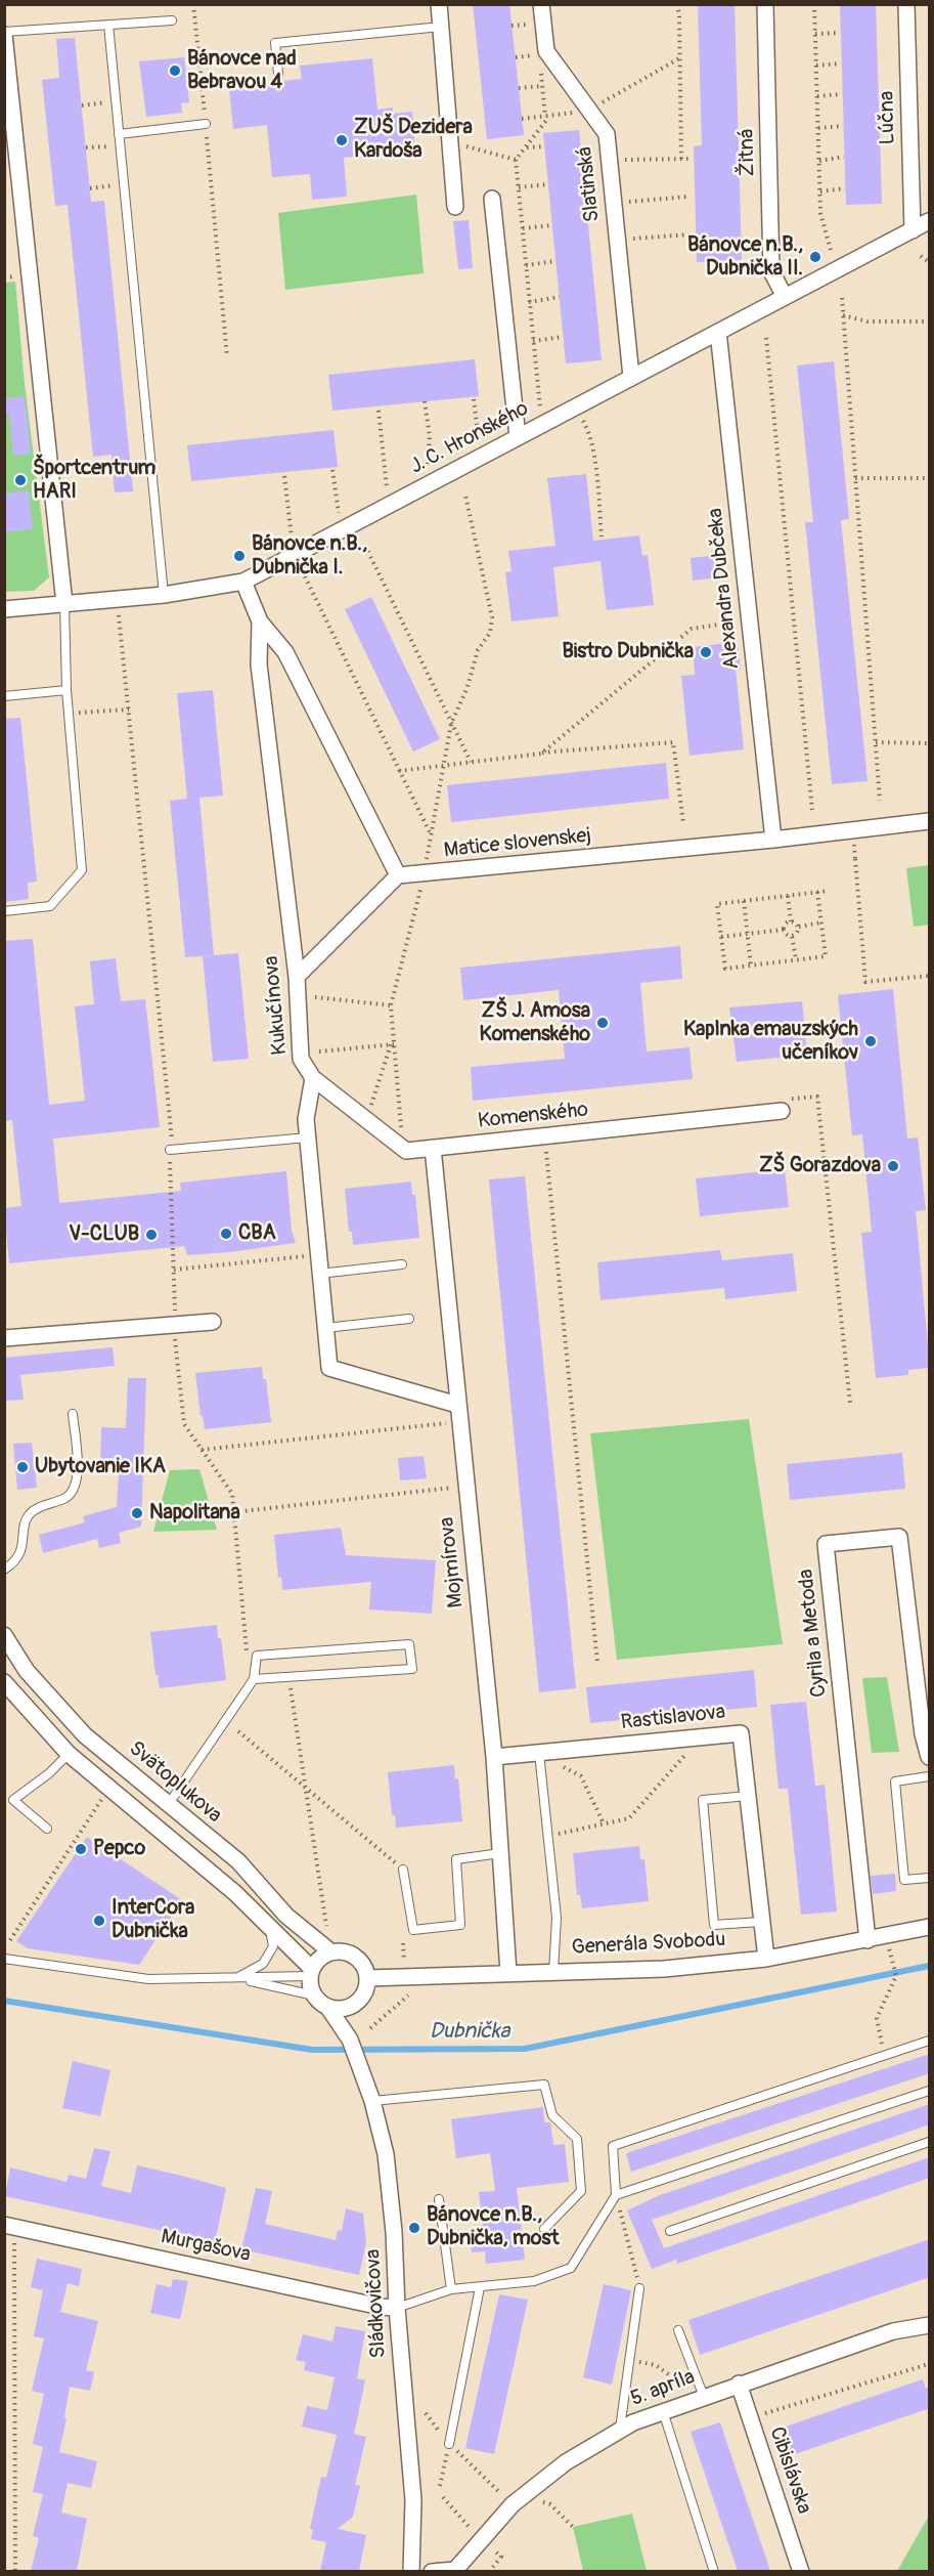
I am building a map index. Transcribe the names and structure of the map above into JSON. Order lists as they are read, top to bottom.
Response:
{
  "streets": {
    "street": [
      "Lúčna",
      "Žitná",
      "Slatinská",
      "J. C. Hronského",
      "Alexandra Dubčeka",
      "Matice slovenskej",
      "Kukučínova",
      "Komenského",
      "Mojmírova",
      "Cyrila a Metoda",
      "Rastislavova",
      "Svätoplukova",
      "Generála Svobodu",
      "Murgašova",
      "Sládkovičova",
      "5. apríla",
      "Cibislávska"
    ]
  },
  "crossings": [
    ["Lúčna", "J. C. Hronského"],
    ["Žitná", "J. C. Hronského"],
    ["Slatinská", "J. C. Hronského"],
    ["J. C. Hronského", "Alexandra Dubčeka"],
    ["J. C. Hronského", "Kukučínova"],
    ["Alexandra Dubčeka", "Matice slovenskej"],
    ["Kukučínova", "Komenského"],
    ["Komenského", "Mojmírova"],
    ["Mojmírova", "Rastislavova"],
    ["Mojmírova", "Generála Svobodu"],
    ["Cyrila a Metoda", "Generála Svobodu"],
    ["Rastislavova", "Generála Svobodu"],
    ["Svätoplukova", "Generála Svobodu"],
    ["Svätoplukova", "Sládkovičova"],
    ["Generála Svobodu", "Sládkovičova"],
    ["Murgašova", "Sládkovičova"],
    ["5. apríla", "Cibislávska"]
  ],
  "water": ["Dubnička"],
  "places": [
    "Bánovce nad Bebravou 4",
    "ZUŠ Dezidera Kardoša",
    "Bánovce n.B., Dubnička II.",
    "Športcentrum HARI",
    "Bánovce n.B., Dubnička I.",
    "Bistro Dubnička",
    "ZŠ J. Amosa Komenského",
    "Kaplnka emauzských učeníkov",
    "ZŠ Gorazdova",
    "CBA",
    "V-CLUB",
    "Ubytovanie IKA",
    "Napolitana",
    "Pepco",
    "InterCora Dubnička",
    "Bánovce n.B., Dubnička, most"
  ]
}
